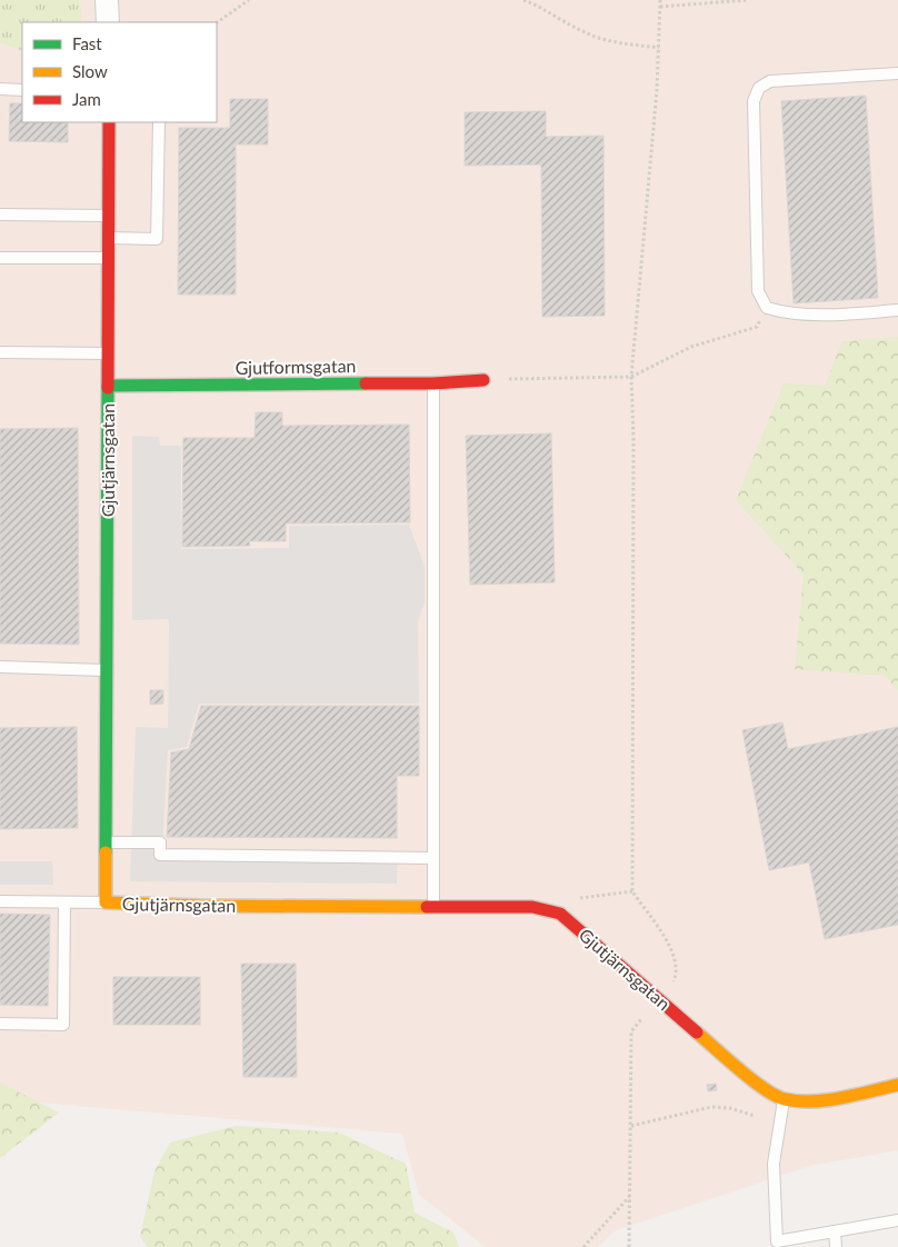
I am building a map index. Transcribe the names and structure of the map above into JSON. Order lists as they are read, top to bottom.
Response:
{
  "streets": {
    "street": ["Gjutformsgatan", "Gjutjärnsgatan"]
  },
  "crossings": [
    ["Gjutformsgatan", "Gjutjärnsgatan"]
  ],
  "legend": ["Fast", "Slow", "Jam"]
}
